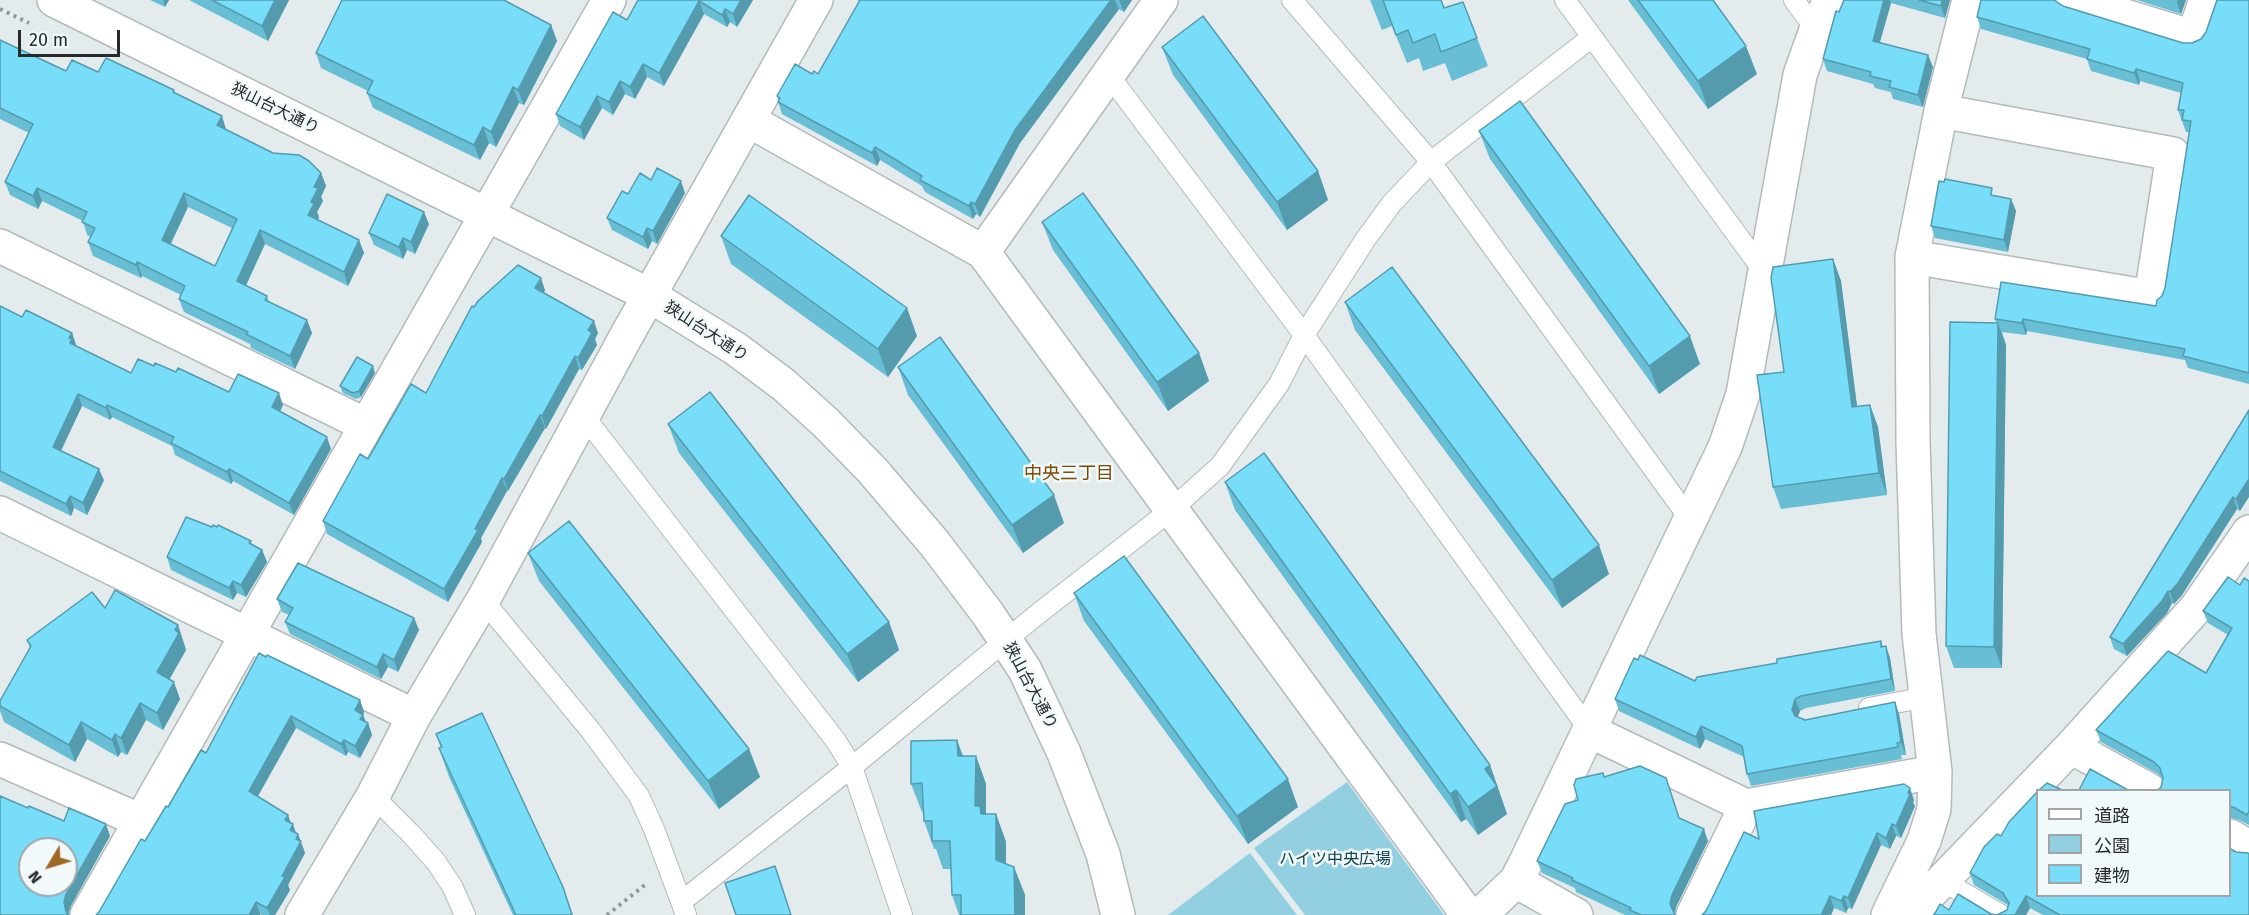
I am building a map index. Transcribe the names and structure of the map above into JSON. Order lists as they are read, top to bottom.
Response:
{
  "streets": {
    "street": ["狭山台大通り"]
  },
  "districts": ["中央三丁目"],
  "parks": ["ハイツ中央広場"],
  "legend": ["道路", "公園", "建物"],
  "scale_bar": "20 m",
  "north": "bottom left"
}
